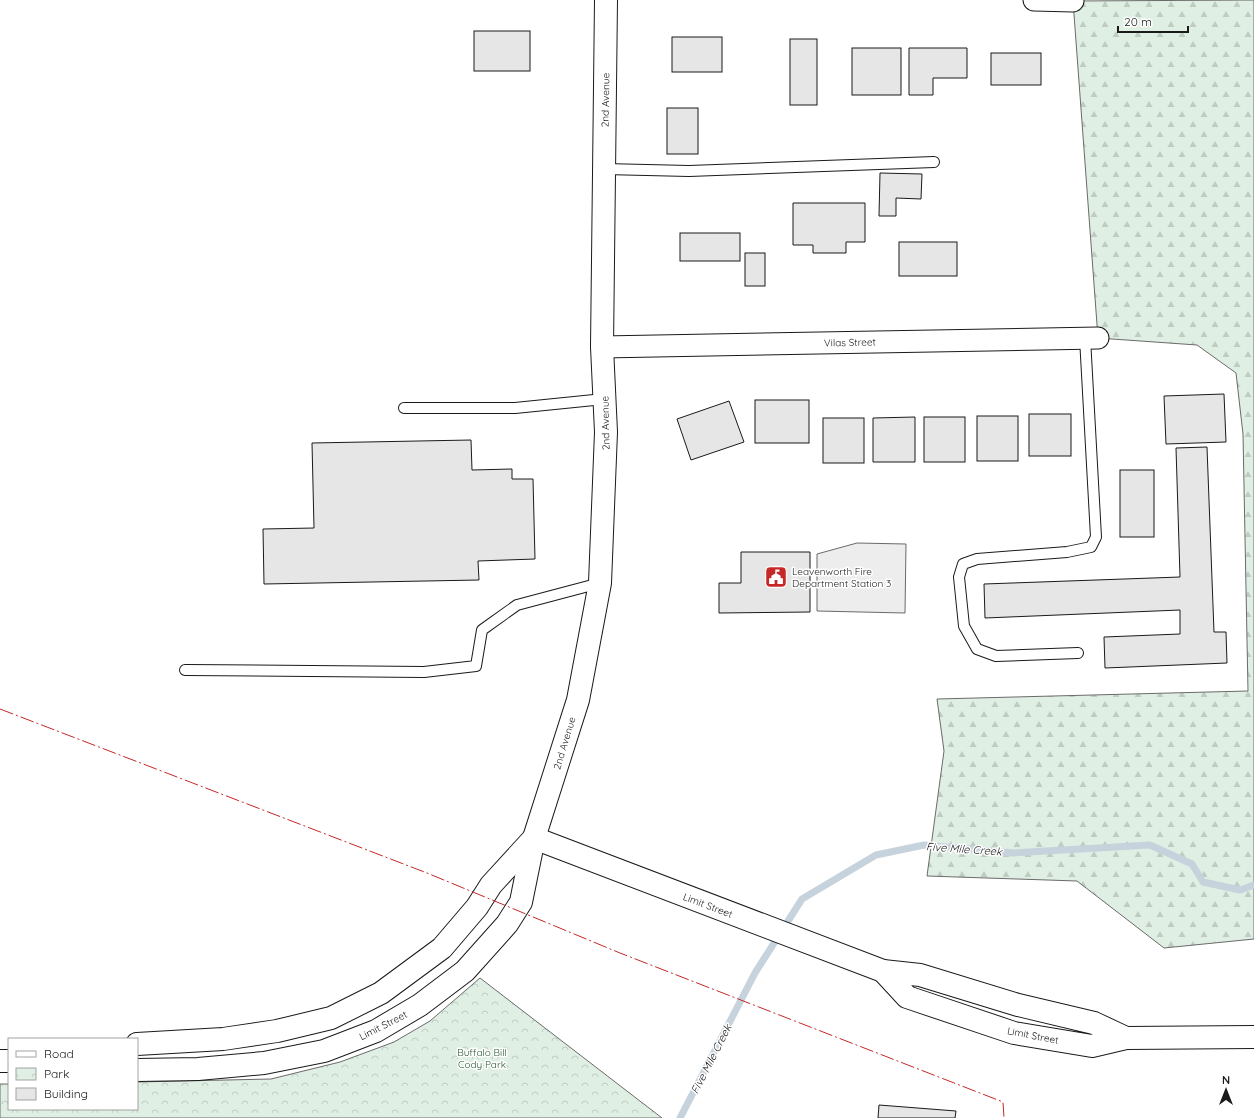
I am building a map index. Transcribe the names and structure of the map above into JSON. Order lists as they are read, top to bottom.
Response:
{
  "streets": {
    "street": ["2nd Avenue", "Vilas Street", "Limit Street"]
  },
  "crossings": [
    ["2nd Avenue", "Vilas Street"],
    ["2nd Avenue", "Limit Street"]
  ],
  "water": ["Five Mile Creek"],
  "parks": ["Buffalo Bill Cody Park"],
  "places": {
    "public building": ["Leavenworth Fire Department Station 3"]
  },
  "legend": ["Road", "Park", "Building"],
  "scale_bar": "20 m",
  "north": "top"
}
